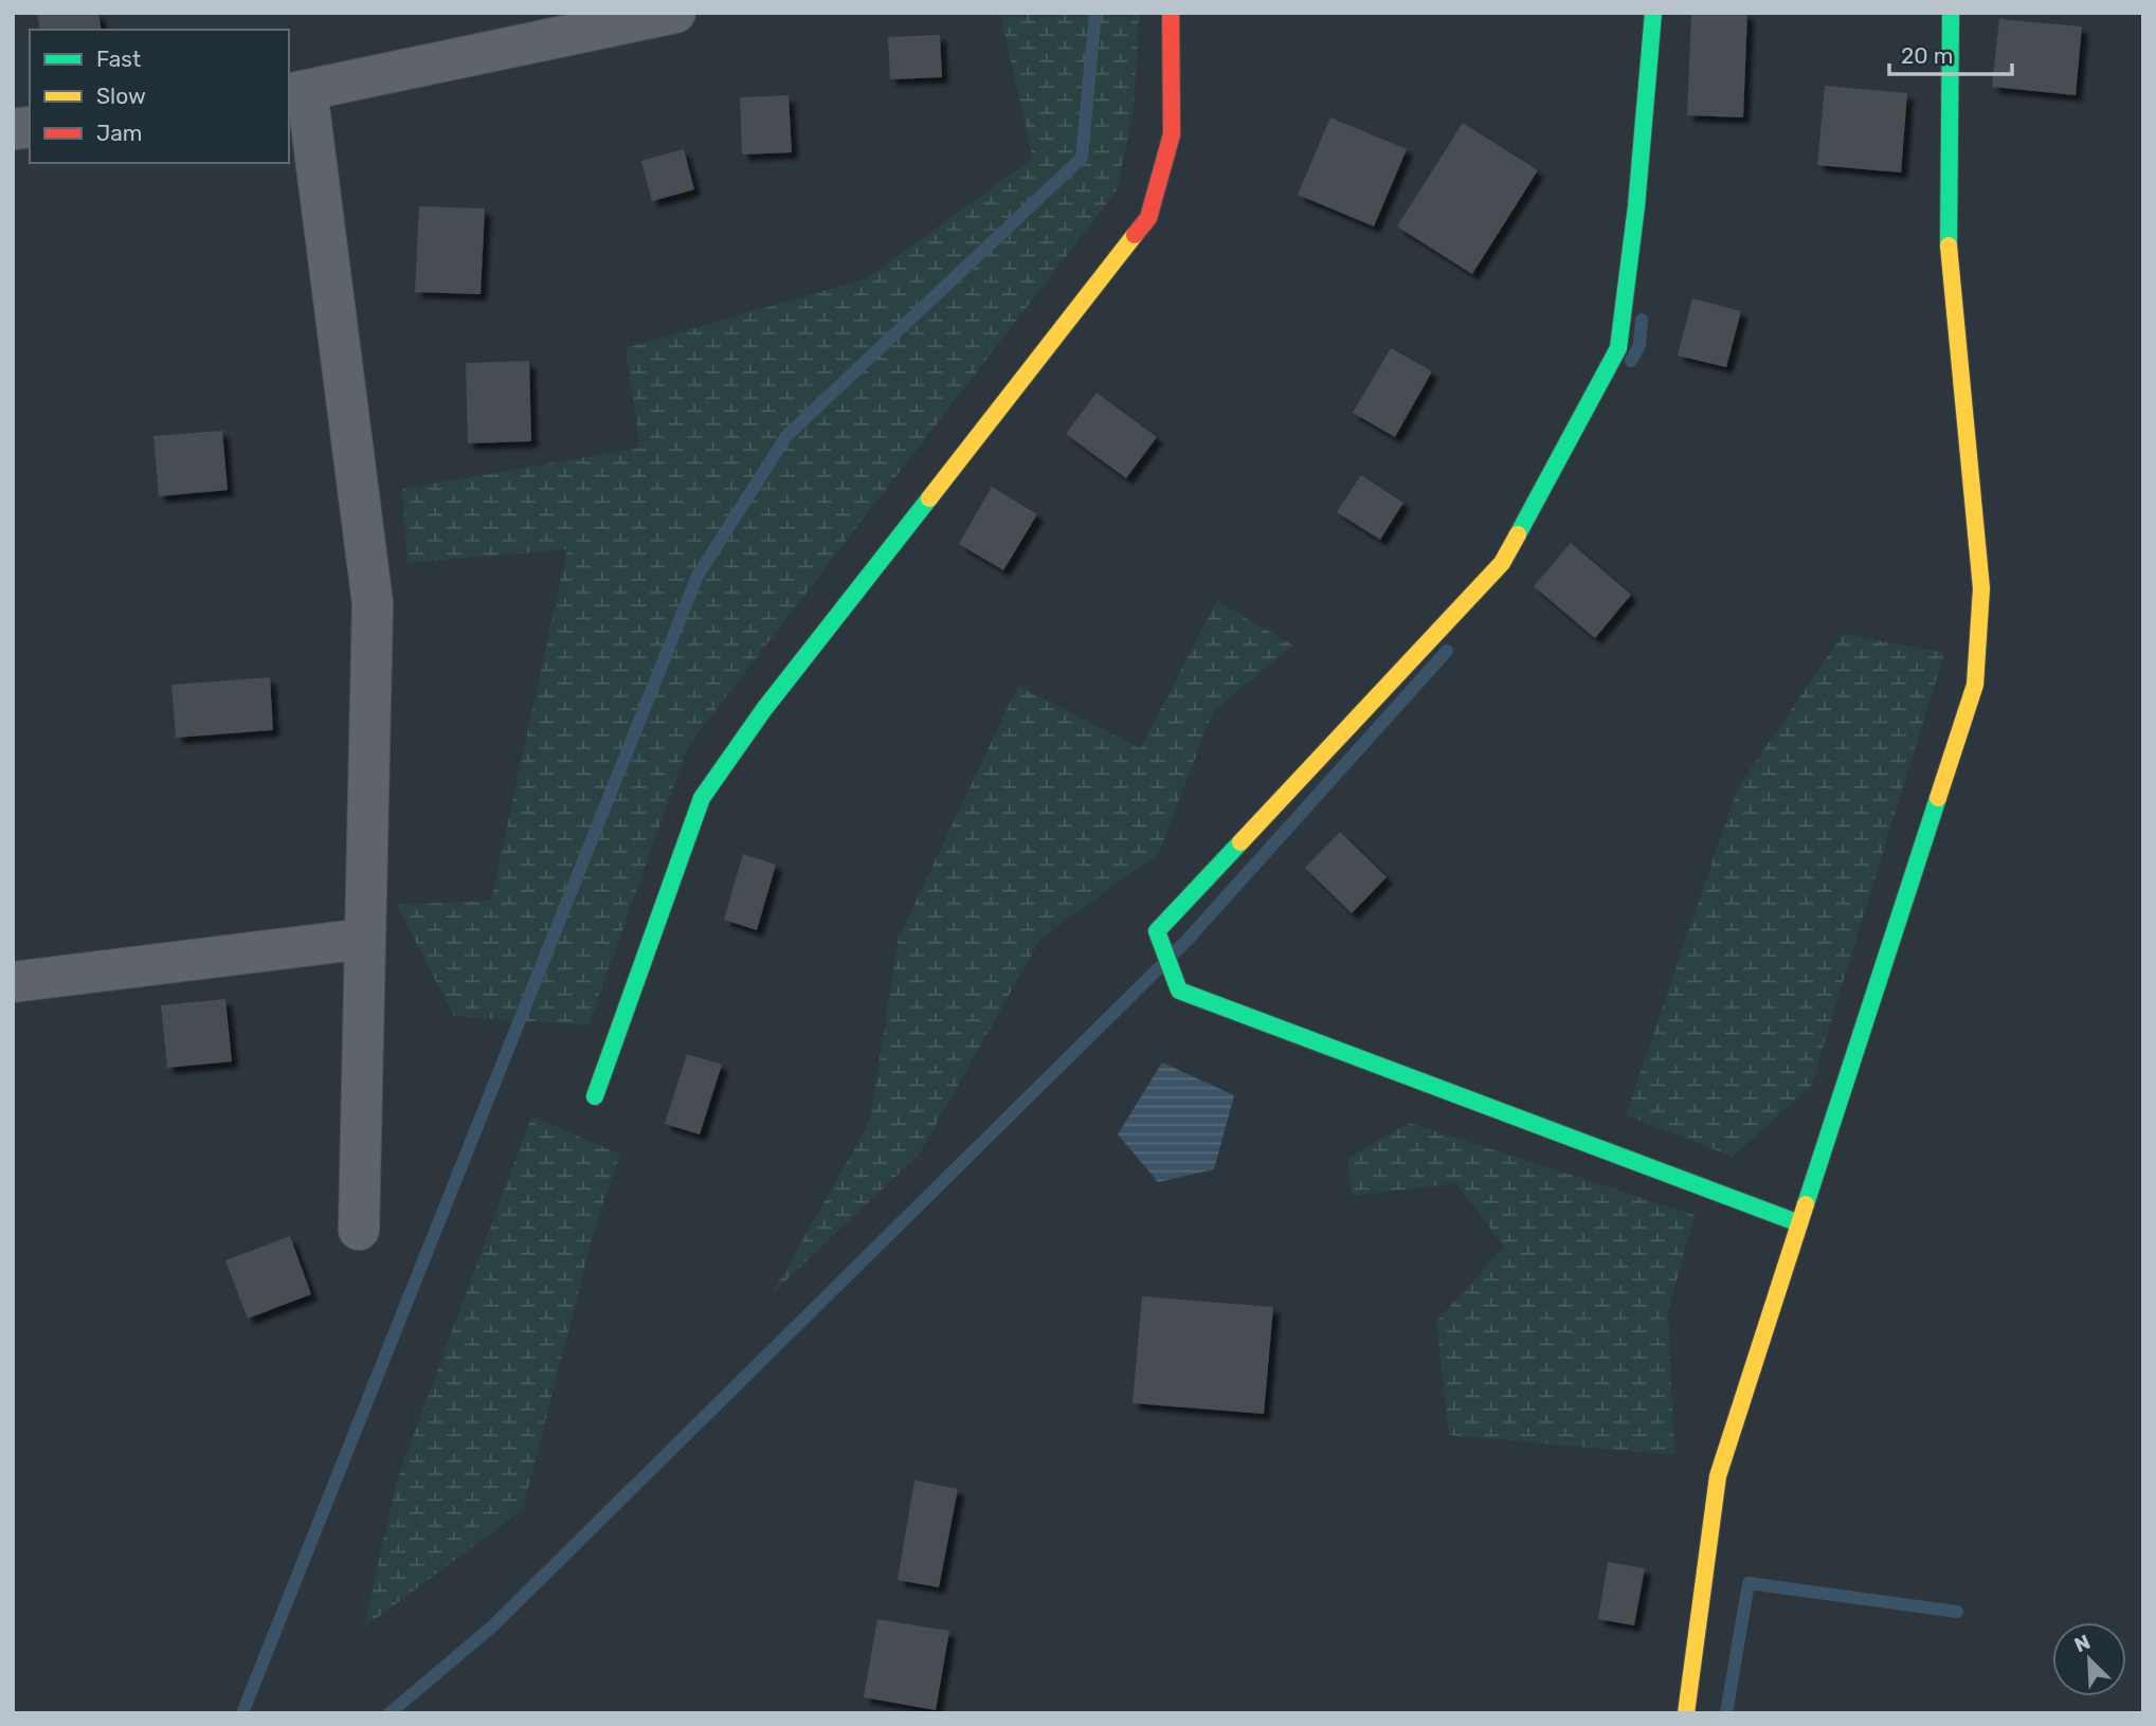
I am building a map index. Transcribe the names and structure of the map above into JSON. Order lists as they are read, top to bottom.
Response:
{
  "legend": ["Fast", "Slow", "Jam"],
  "scale_bar": "20 m",
  "north": "top left"
}
